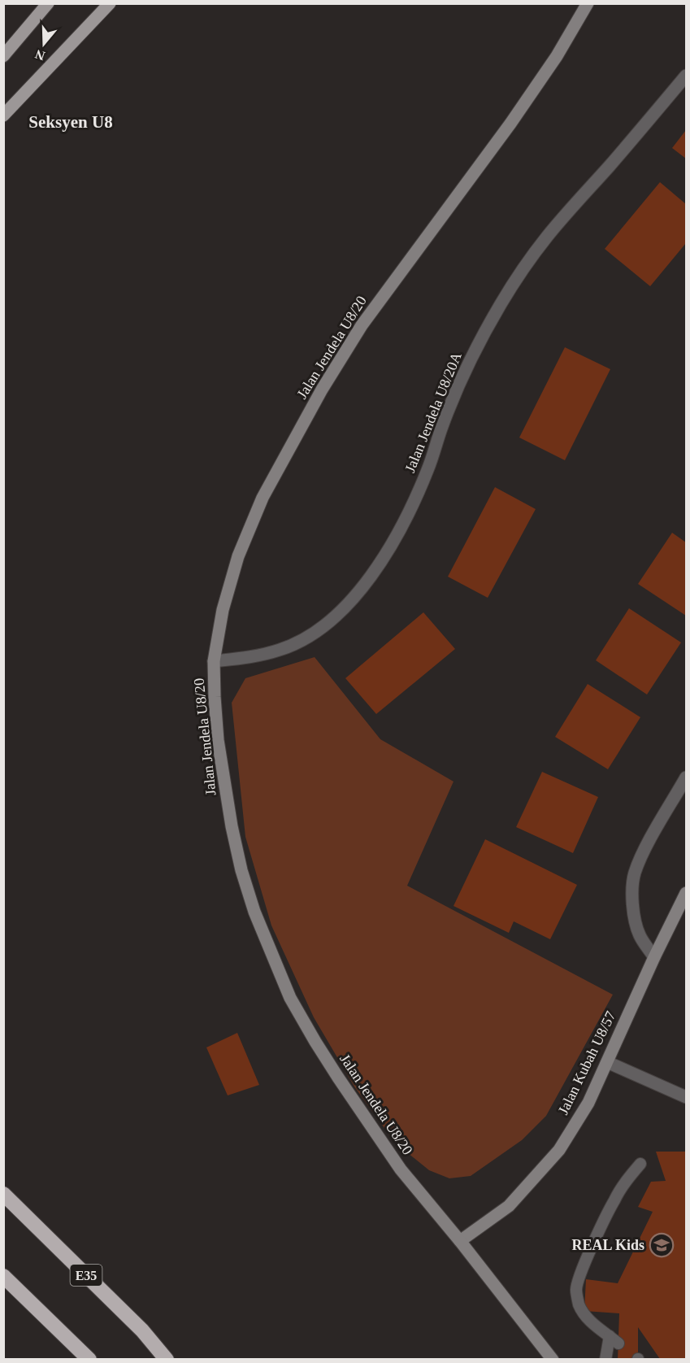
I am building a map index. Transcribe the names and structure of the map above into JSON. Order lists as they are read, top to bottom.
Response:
{
  "streets": {
    "highway": ["E35"],
    "street": ["Jalan Jendela U8/20", "Jalan Jendela U8/20A", "Jalan Kubah U8/57"]
  },
  "crossings": [
    ["Jalan Jendela U8/20", "Jalan Jendela U8/20A"],
    ["Jalan Jendela U8/20", "Jalan Kubah U8/57"]
  ],
  "districts": ["Seksyen U8"],
  "places": {
    "school or university": ["REAL Kids"]
  },
  "north": "bottom"
}
